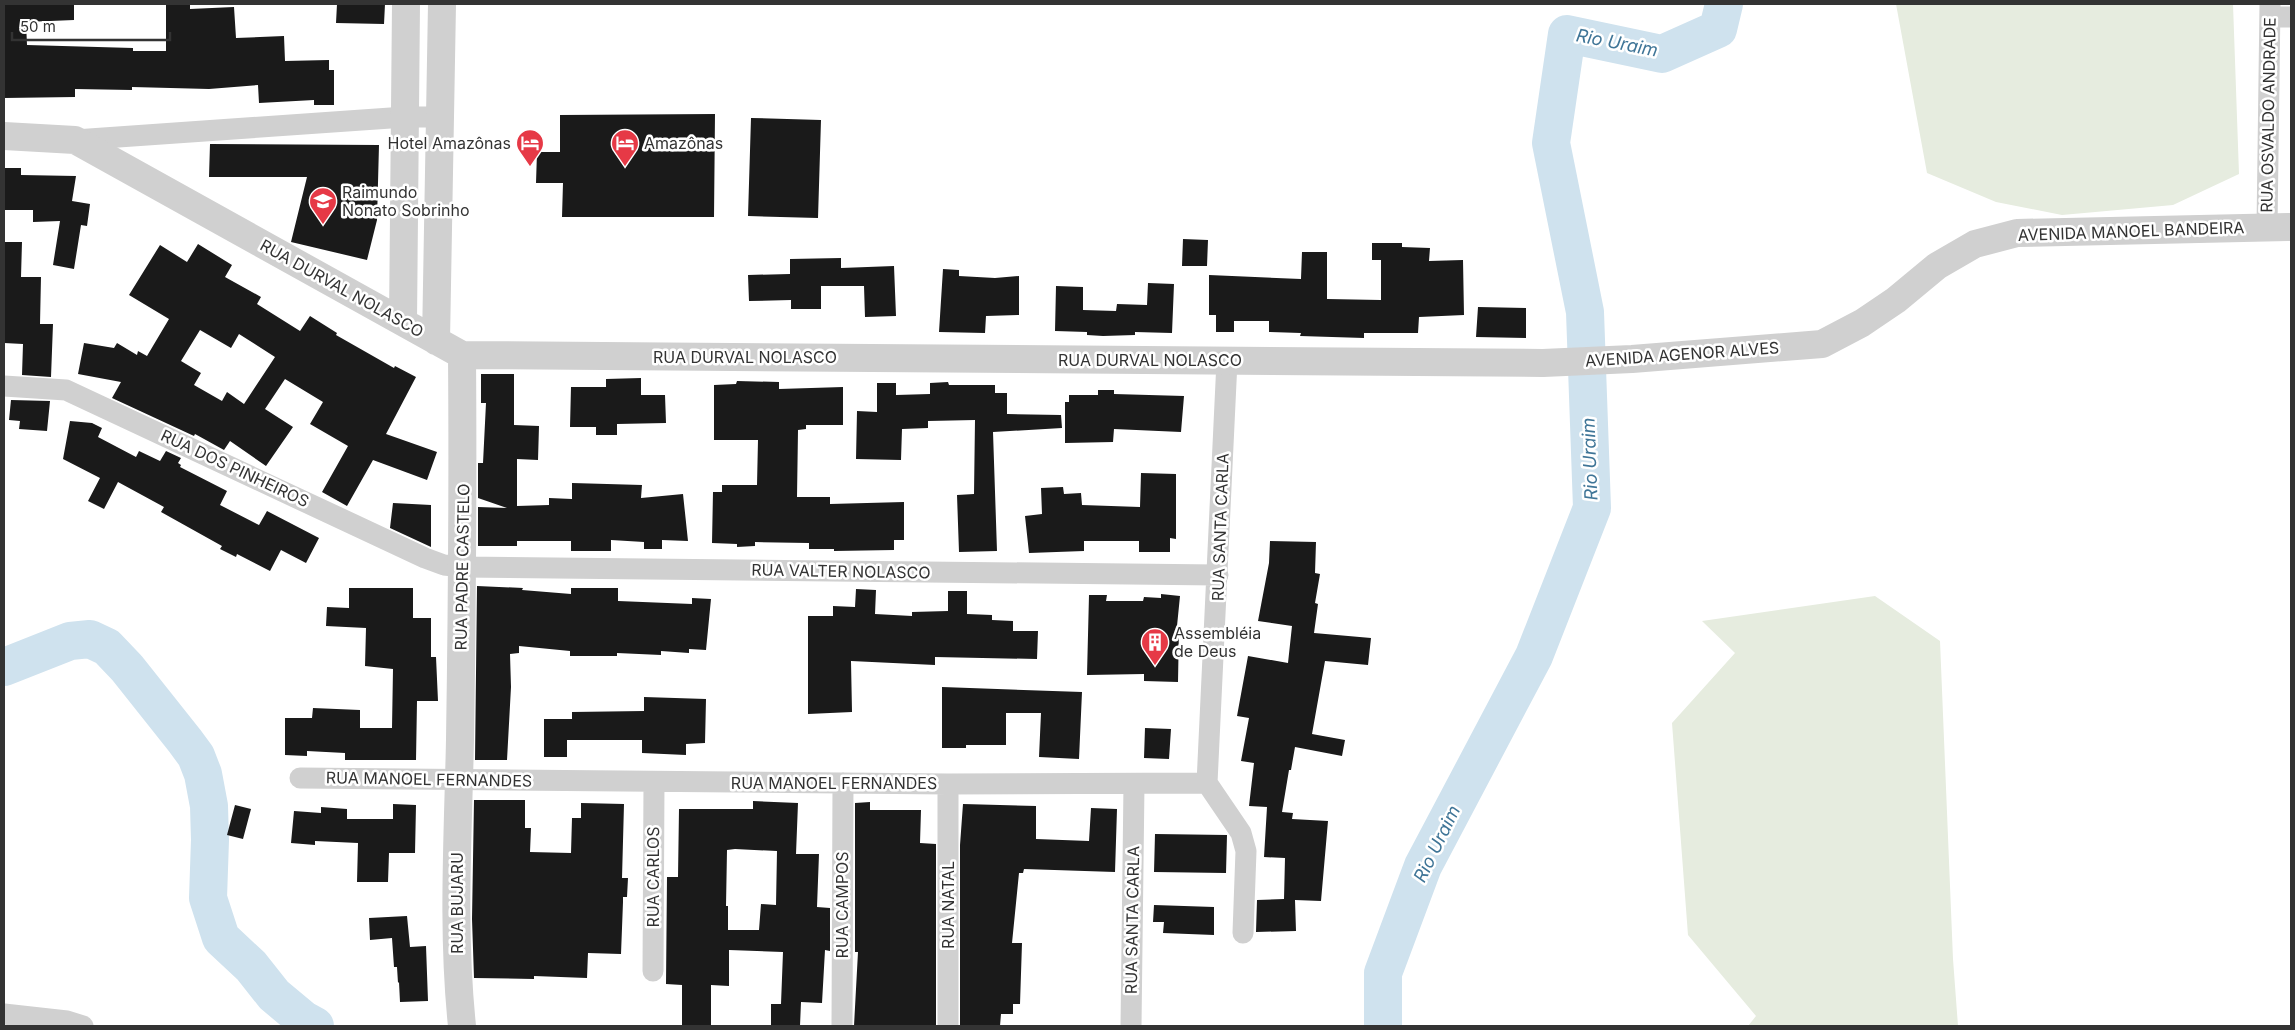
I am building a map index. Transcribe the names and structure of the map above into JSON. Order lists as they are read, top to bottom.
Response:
{
  "streets": {
    "street": [
      "RUA OSVALDO ANDRADE",
      "AVENIDA MANOEL BANDEIRA",
      "RUA DURVAL NOLASCO",
      "AVENIDA AGENOR ALVES",
      "RUA DOS PINHEIROS",
      "RUA SANTA CARLA",
      "RUA PADRE CASTELO",
      "RUA VALTER NOLASCO",
      "RUA MANOEL FERNANDES",
      "RUA CARLOS",
      "RUA BUJARU",
      "RUA CAMPOS",
      "RUA NATAL"
    ]
  },
  "crossings": [
    ["RUA OSVALDO ANDRADE", "AVENIDA MANOEL BANDEIRA"],
    ["AVENIDA MANOEL BANDEIRA", "AVENIDA AGENOR ALVES"],
    ["RUA DURVAL NOLASCO", "AVENIDA AGENOR ALVES"],
    ["RUA DURVAL NOLASCO", "RUA SANTA CARLA"],
    ["RUA DURVAL NOLASCO", "RUA PADRE CASTELO"],
    ["RUA DOS PINHEIROS", "RUA PADRE CASTELO"],
    ["RUA DOS PINHEIROS", "RUA VALTER NOLASCO"],
    ["RUA SANTA CARLA", "RUA VALTER NOLASCO"],
    ["RUA SANTA CARLA", "RUA MANOEL FERNANDES"],
    ["RUA PADRE CASTELO", "RUA VALTER NOLASCO"],
    ["RUA PADRE CASTELO", "RUA MANOEL FERNANDES"],
    ["RUA PADRE CASTELO", "RUA BUJARU"],
    ["RUA MANOEL FERNANDES", "RUA CARLOS"],
    ["RUA MANOEL FERNANDES", "RUA BUJARU"],
    ["RUA MANOEL FERNANDES", "RUA CAMPOS"],
    ["RUA MANOEL FERNANDES", "RUA NATAL"]
  ],
  "water": ["Rio Uraim"],
  "places": {
    "hotel": ["Hotel Amazônas", "Amazônas"],
    "school or university": ["Raimundo Nonato Sobrinho"],
    "building": ["Assembléia de Deus"]
  },
  "scale_bar": "50 m"
}
